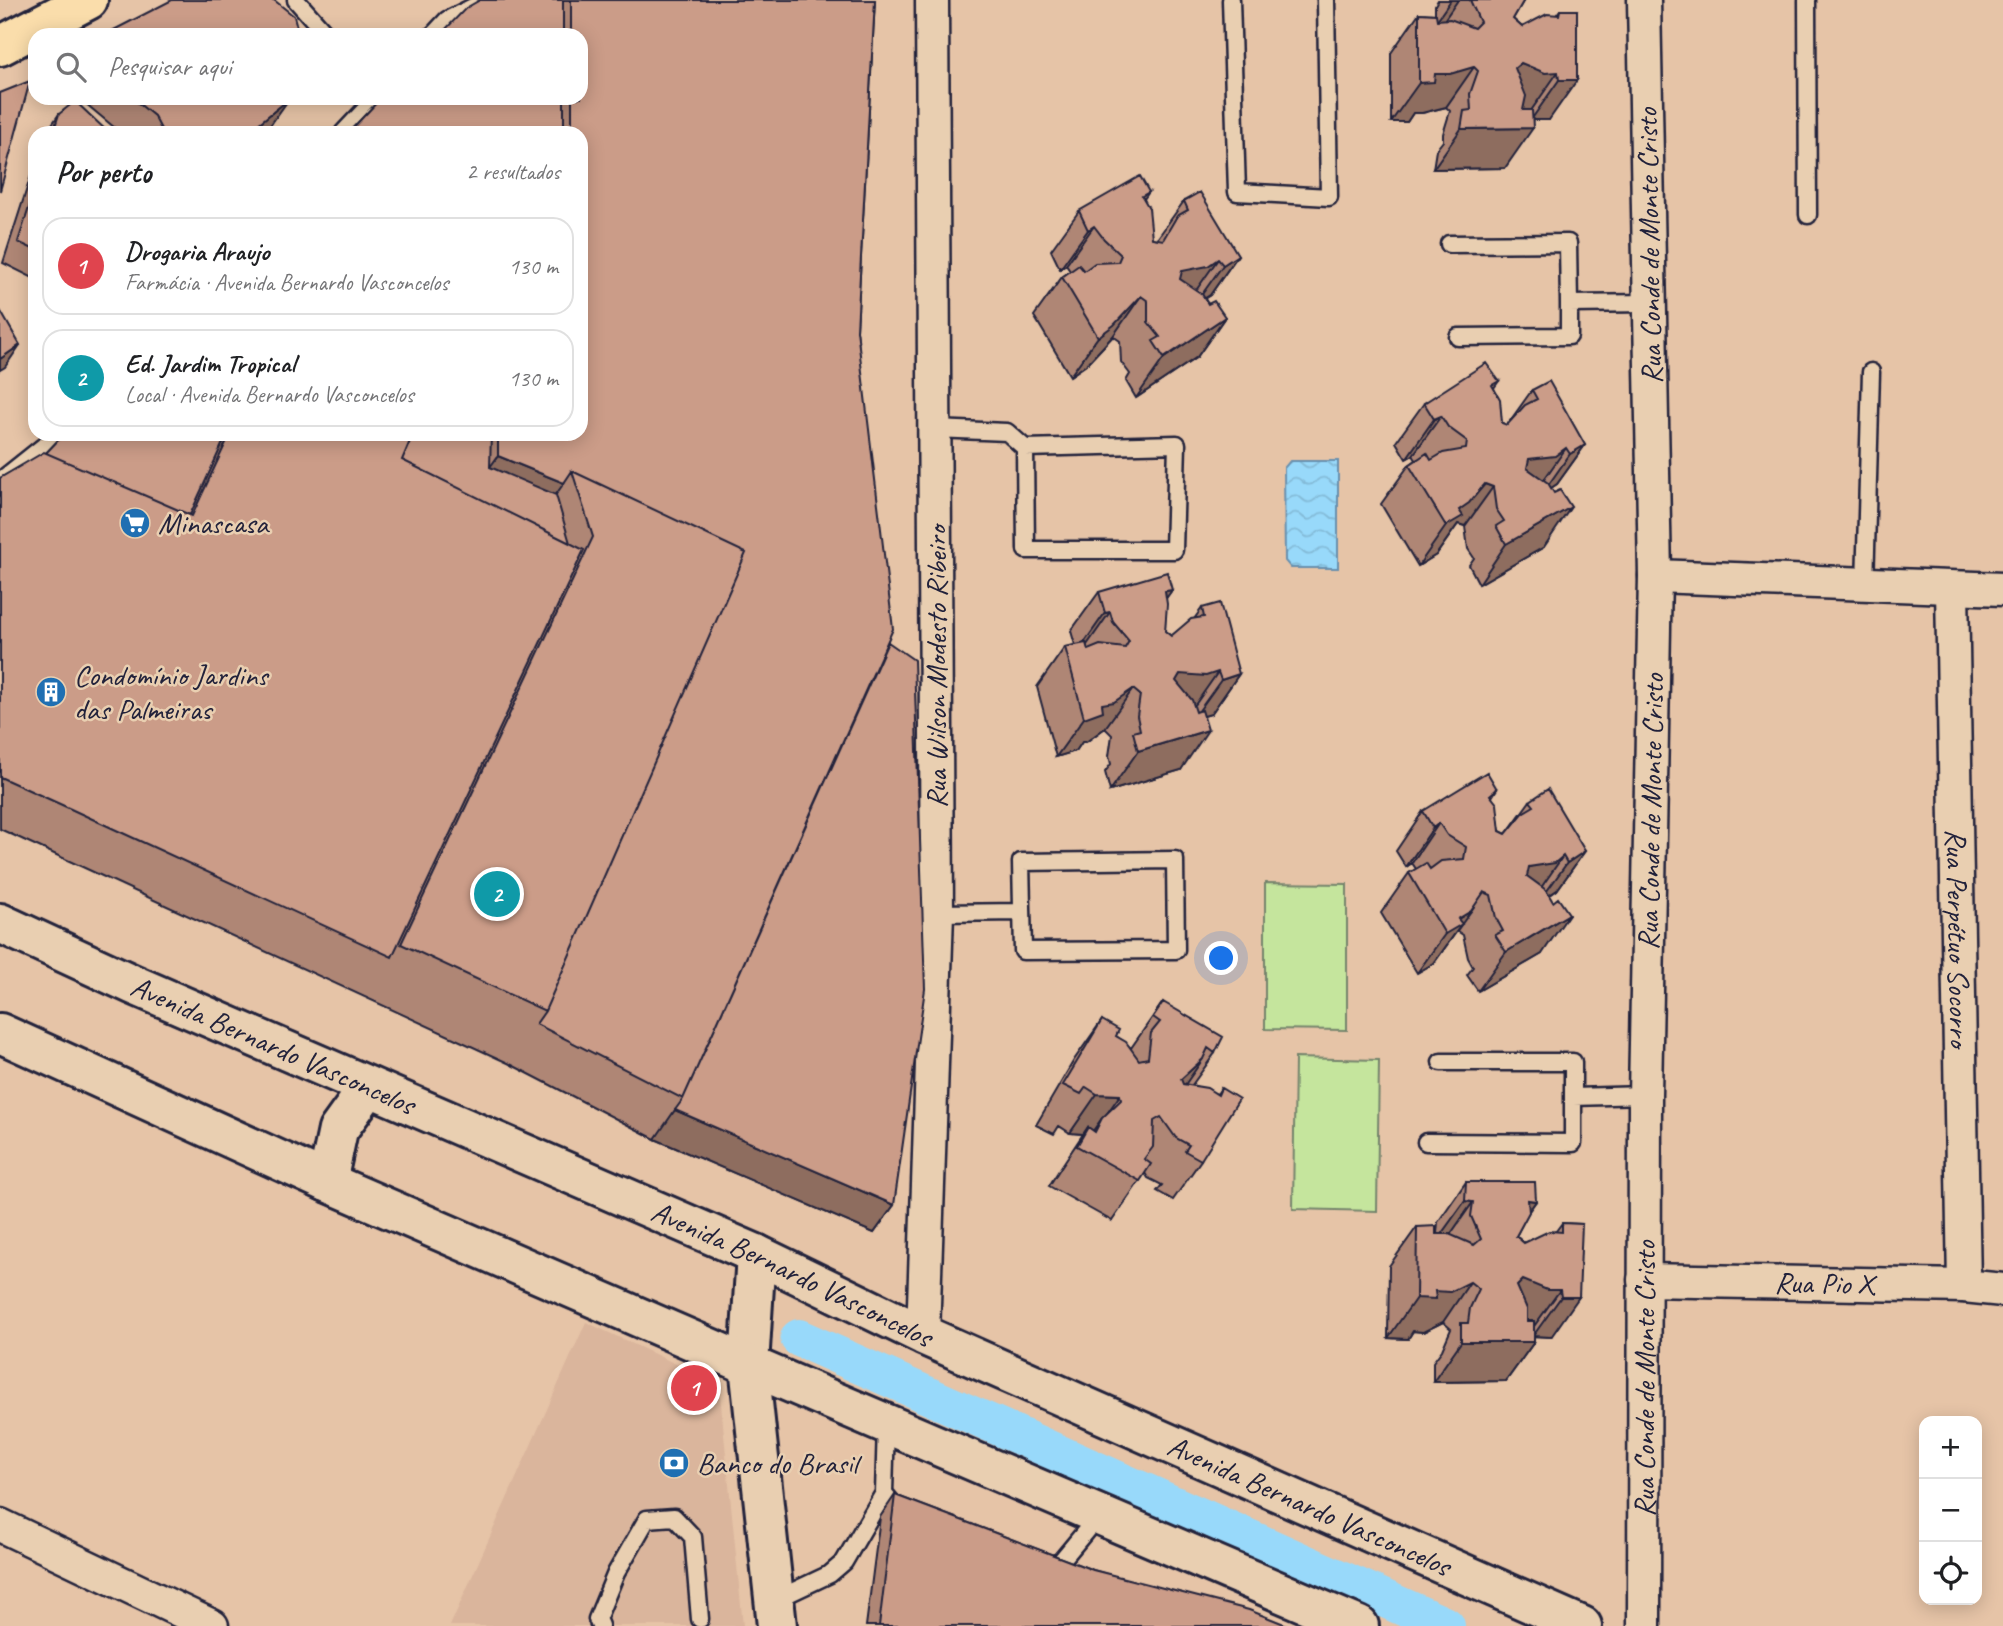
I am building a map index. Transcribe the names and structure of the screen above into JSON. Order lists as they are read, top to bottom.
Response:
{
  "streets": {
    "main road": ["Avenida Bernardo Vasconcelos"],
    "street": [
      "Rua Conde de Monte Cristo",
      "Rua Wilson Modesto Ribeiro",
      "Rua Perpétuo Socorro",
      "Rua Pio X"
    ]
  },
  "crossings": [
    ["Rua Conde de Monte Cristo", "Rua Pio X"],
    ["Rua Wilson Modesto Ribeiro", "Avenida Bernardo Vasconcelos"],
    ["Rua Perpétuo Socorro", "Rua Pio X"]
  ],
  "places": {
    "supermarket": ["Minascasa"],
    "building": ["Condomínio Jardins das Palmeiras"],
    "bank": ["Banco do Brasil"]
  },
  "page": {
    "search": "Pesquisar aqui",
    "heading": ["Por perto", "2 resultados"],
    "list": [
      {
        "mark": "1",
        "name": "Drogaria Araujo",
        "note": "Farmácia · Avenida Bernardo Vasconcelos",
        "value": "130 m"
      },
      {
        "mark": "2",
        "name": "Ed. Jardim Tropical",
        "note": "Local · Avenida Bernardo Vasconcelos",
        "value": "130 m"
      }
    ],
    "pins": ["2", "1"],
    "map_buttons": ["+", "−"]
  }
}
